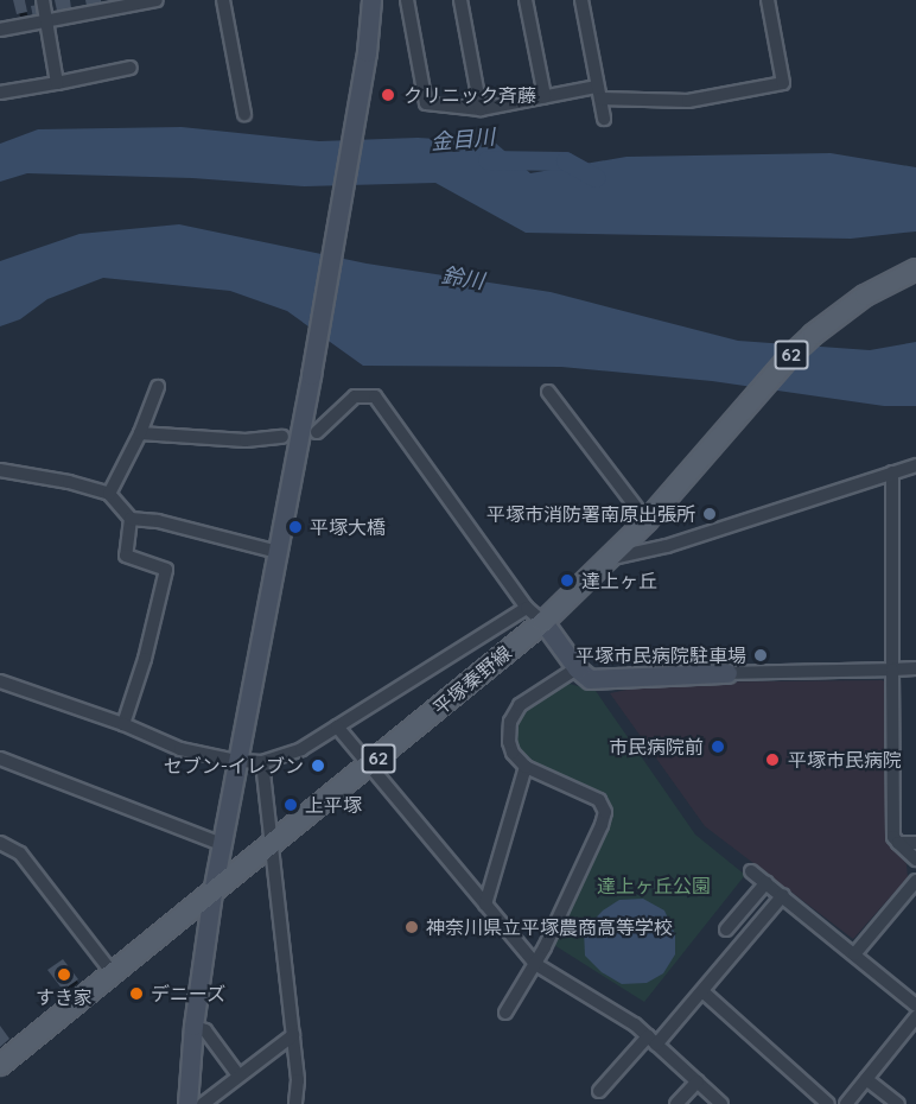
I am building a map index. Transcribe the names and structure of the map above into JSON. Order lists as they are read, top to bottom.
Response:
{
  "streets": {
    "main road": ["62", "平塚秦野線"]
  },
  "water": ["金目川", "鈴川"],
  "parks": ["達上ヶ丘公園"],
  "places": [
    "クリニック斉藤",
    "平塚市消防署南原出張所",
    "平塚大橋",
    "達上ヶ丘",
    "平塚市民病院駐車場",
    "市民病院前",
    "平塚市民病院",
    "セブン-イレブン",
    "上平塚",
    "神奈川県立平塚農商高等学校",
    "すき家",
    "デニーズ"
  ]
}
